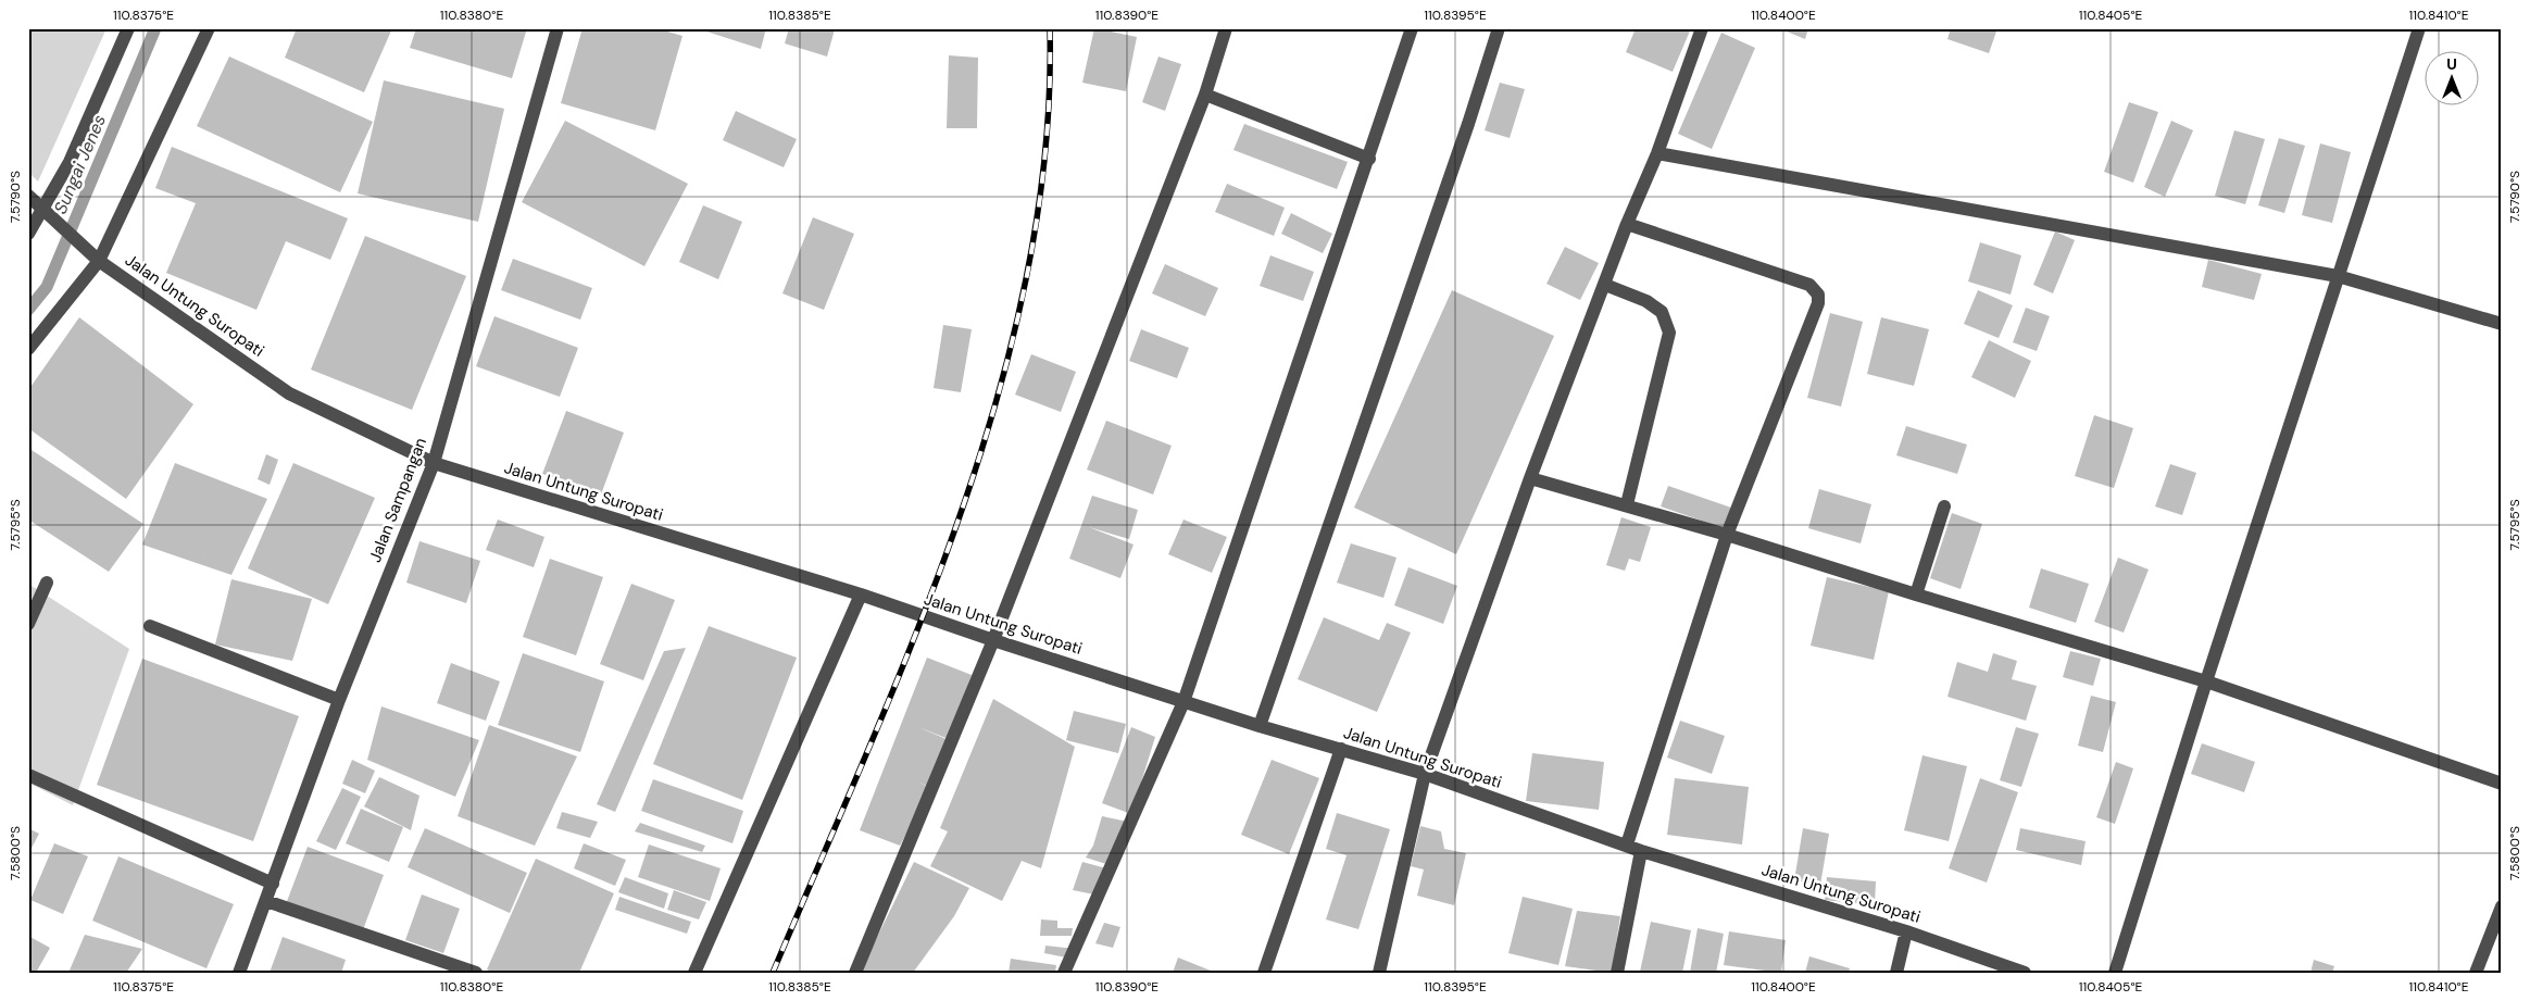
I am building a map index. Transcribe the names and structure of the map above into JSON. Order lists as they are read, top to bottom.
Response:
{
  "streets": {
    "street": ["Jalan Untung Suropati", "Jalan Sampangan"]
  },
  "crossings": [
    ["Jalan Untung Suropati", "Jalan Sampangan"]
  ],
  "water": ["Sungai Jenes"],
  "north": "top",
  "coordinates": [
    "110.8375°E",
    "110.8380°E",
    "110.8385°E",
    "110.8390°E",
    "110.8395°E",
    "110.8400°E",
    "110.8405°E",
    "110.8410°E",
    "7.5790°S",
    "7.5795°S",
    "7.5800°S"
  ]
}
